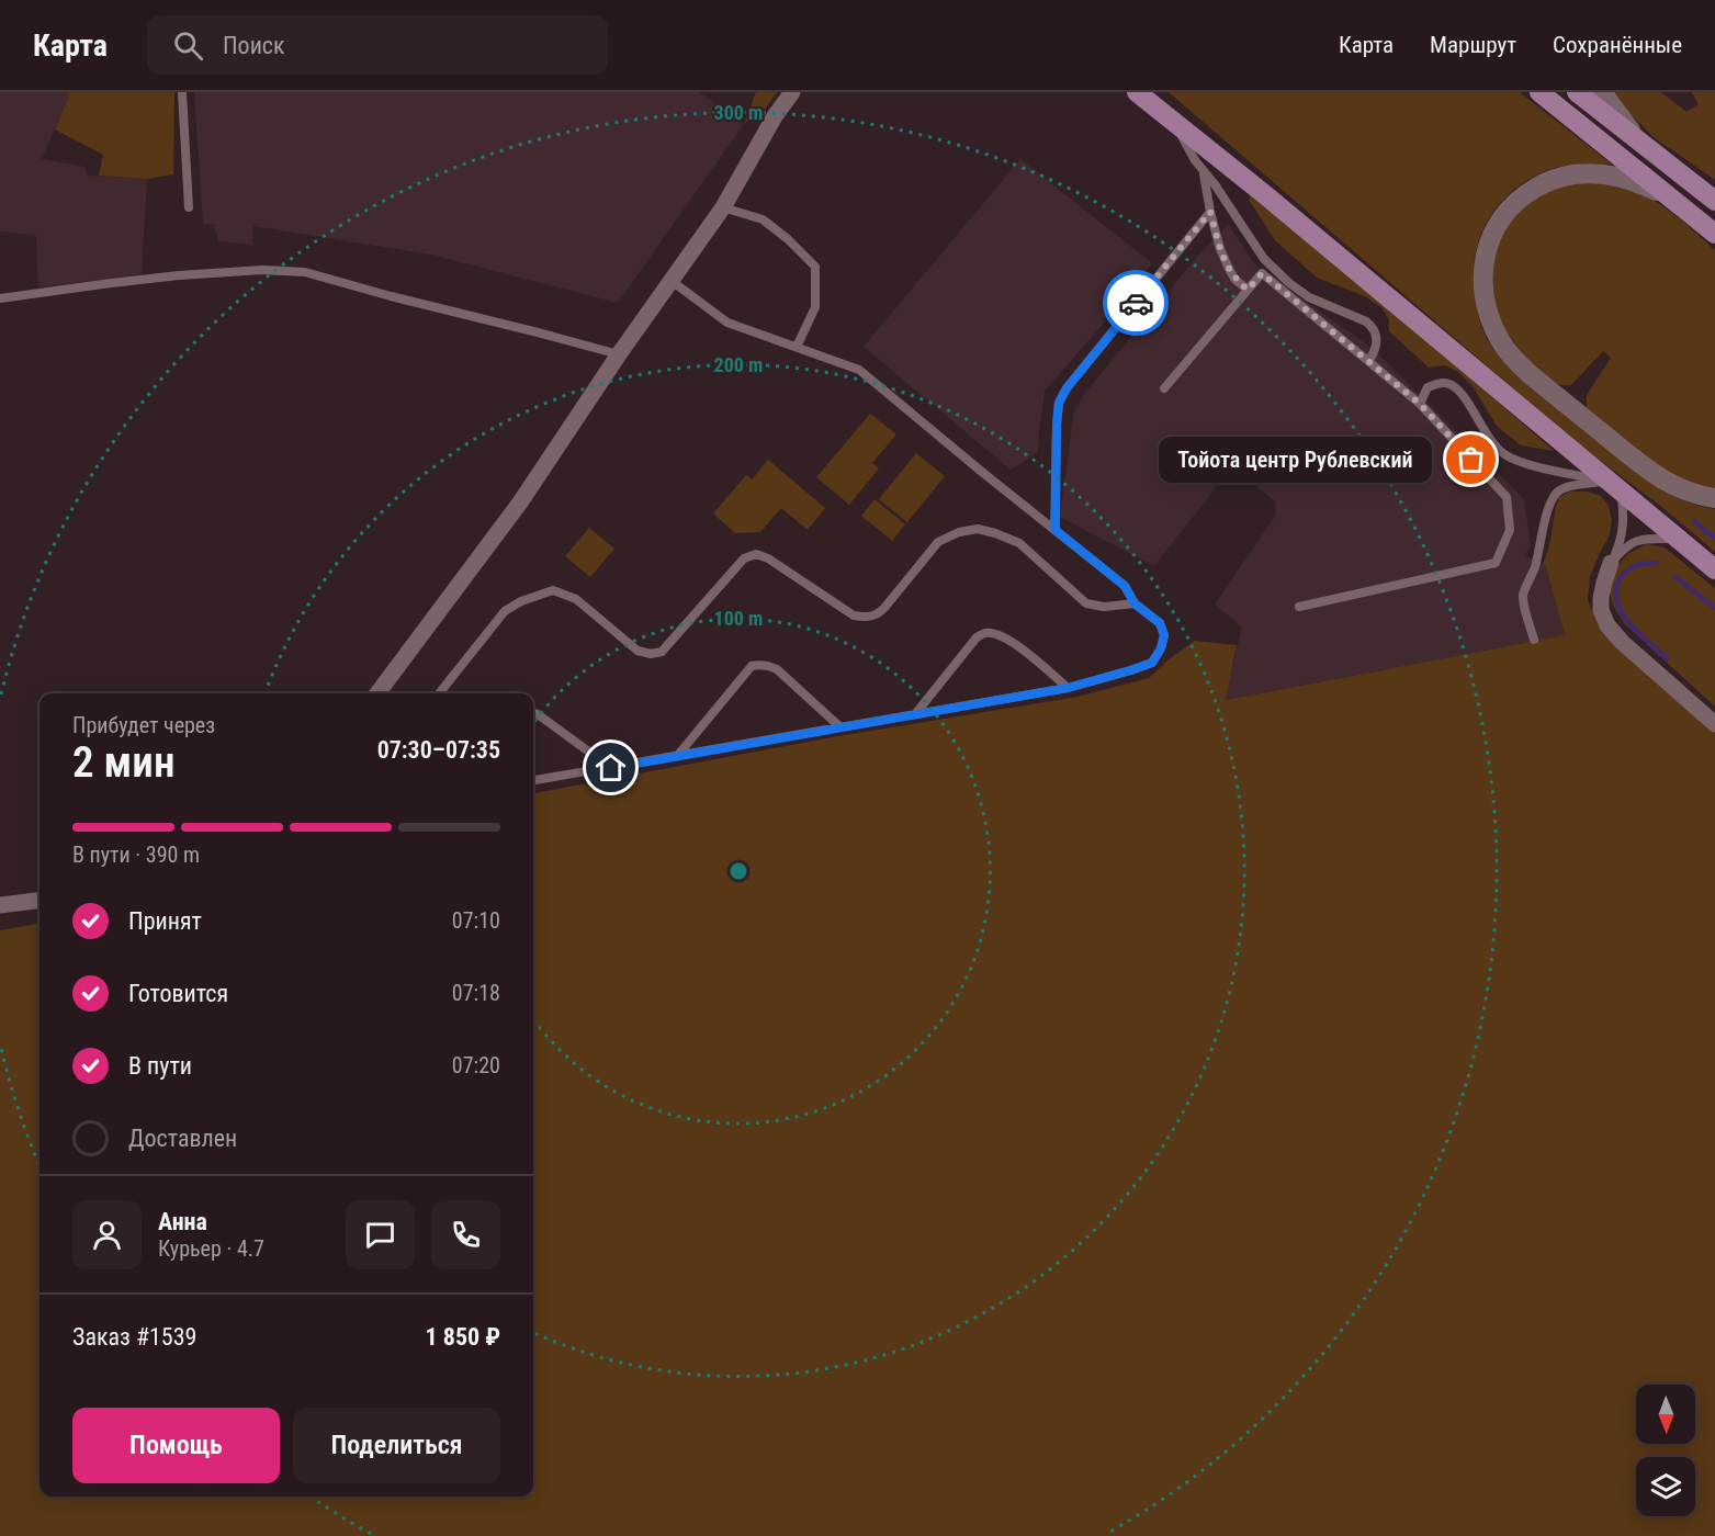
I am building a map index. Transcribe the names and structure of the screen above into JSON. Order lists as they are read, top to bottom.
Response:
{
  "places": ["Тойота центр Рублевский"],
  "north": "bottom",
  "page": {
    "header": "Карта",
    "search": "Поиск",
    "nav": ["Карта", "Маршрут", "Сохранённые"],
    "bubble": "Тойота центр Рублевский",
    "heading": ["2 мин", "Прибудет через", "07:30–07:35"],
    "panel": [
      "Анна",
      "Курьер · 4.7",
      "Заказ #1539",
      "1 850 ₽"
    ],
    "bar": "В пути · 390 m",
    "list": [
      ["Принят", "07:10"],
      ["Готовится", "07:18"],
      ["В пути", "07:20"],
      "Доставлен"
    ],
    "buttons": ["Помощь", "Поделиться"]
  },
  "rings": ["300 m", "200 m", "100 m"]
}
